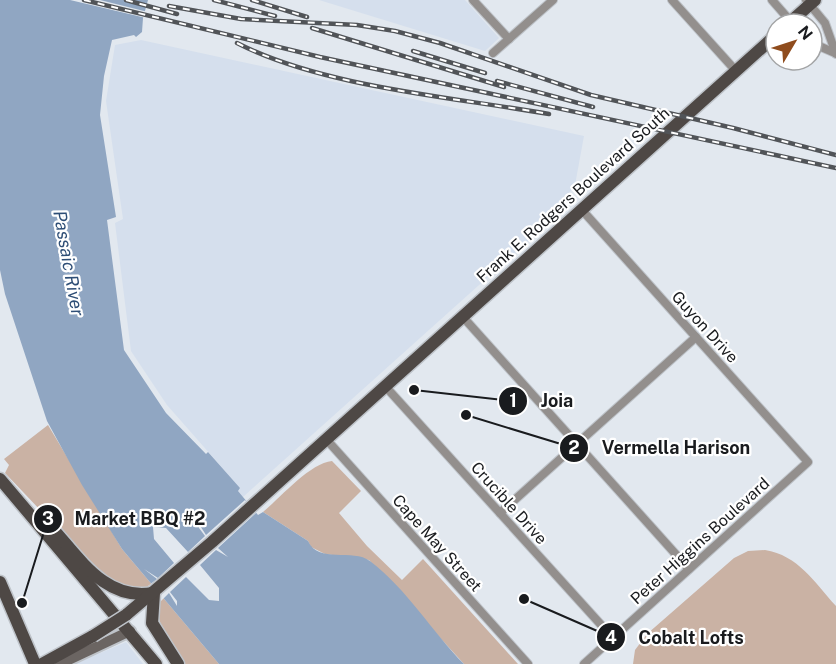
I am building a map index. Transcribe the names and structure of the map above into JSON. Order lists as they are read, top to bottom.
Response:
{
  "streets": {
    "main road": ["Frank E. Rodgers Boulevard South"],
    "street": [
      "Guyon Drive",
      "Crucible Drive",
      "Peter Higgins Boulevard",
      "Cape May Street"
    ]
  },
  "crossings": [
    ["Frank E. Rodgers Boulevard South", "Guyon Drive"],
    ["Frank E. Rodgers Boulevard South", "Crucible Drive"],
    ["Guyon Drive", "Peter Higgins Boulevard"],
    ["Crucible Drive", "Peter Higgins Boulevard"]
  ],
  "water": ["Passaic River"],
  "places": [
    "Joia",
    "Vermella Harison",
    "Cobalt Lofts",
    "Market BBQ #2"
  ],
  "north": "top right"
}
